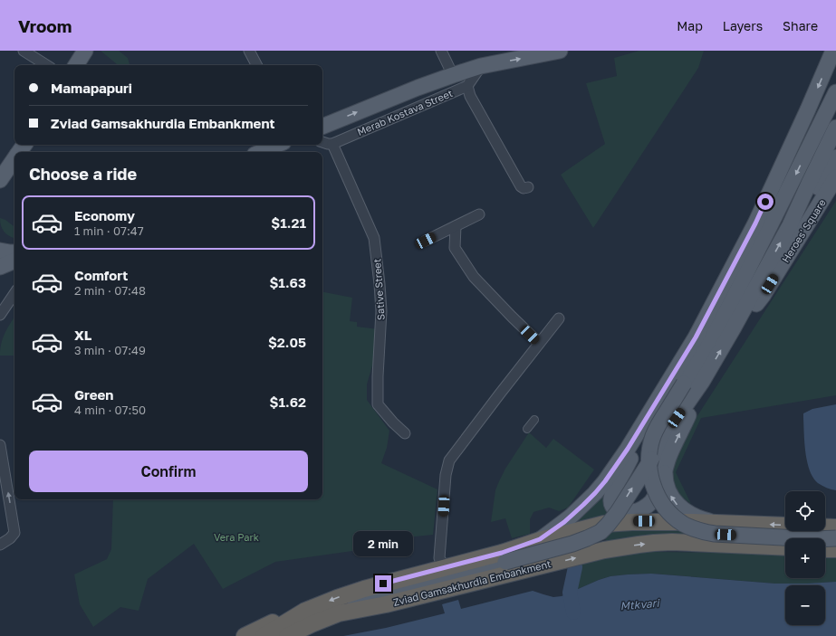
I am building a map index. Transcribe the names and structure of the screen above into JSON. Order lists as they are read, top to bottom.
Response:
{
  "streets": {
    "highway": ["Zviad Gamsakhurdia Embankment"],
    "main road": ["Merab Kostava Street", "Heroes' Square"],
    "street": ["Sative Street"]
  },
  "crossings": [
    ["Merab Kostava Street", "Sative Street"]
  ],
  "one_way": ["Merab Kostava Street"],
  "water": ["Mtkvari"],
  "parks": ["Vera Park"],
  "page": {
    "header": "Vroom",
    "nav": ["Map", "Layers", "Share"],
    "banner": ["Mamapapuri", "Zviad Gamsakhurdia Embankment"],
    "heading": "Choose a ride",
    "list": [
      {
        "name": "Economy",
        "note": "1 min · 07:47",
        "value": "$1.21"
      },
      {
        "name": "Comfort",
        "note": "2 min · 07:48",
        "value": "$1.63"
      },
      {
        "name": "XL",
        "note": "3 min · 07:49",
        "value": "$2.05"
      },
      {
        "name": "Green",
        "note": "4 min · 07:50",
        "value": "$1.62"
      }
    ],
    "buttons": "Confirm",
    "map_buttons": ["+", "−"],
    "bubble": "2 min"
  }
}
